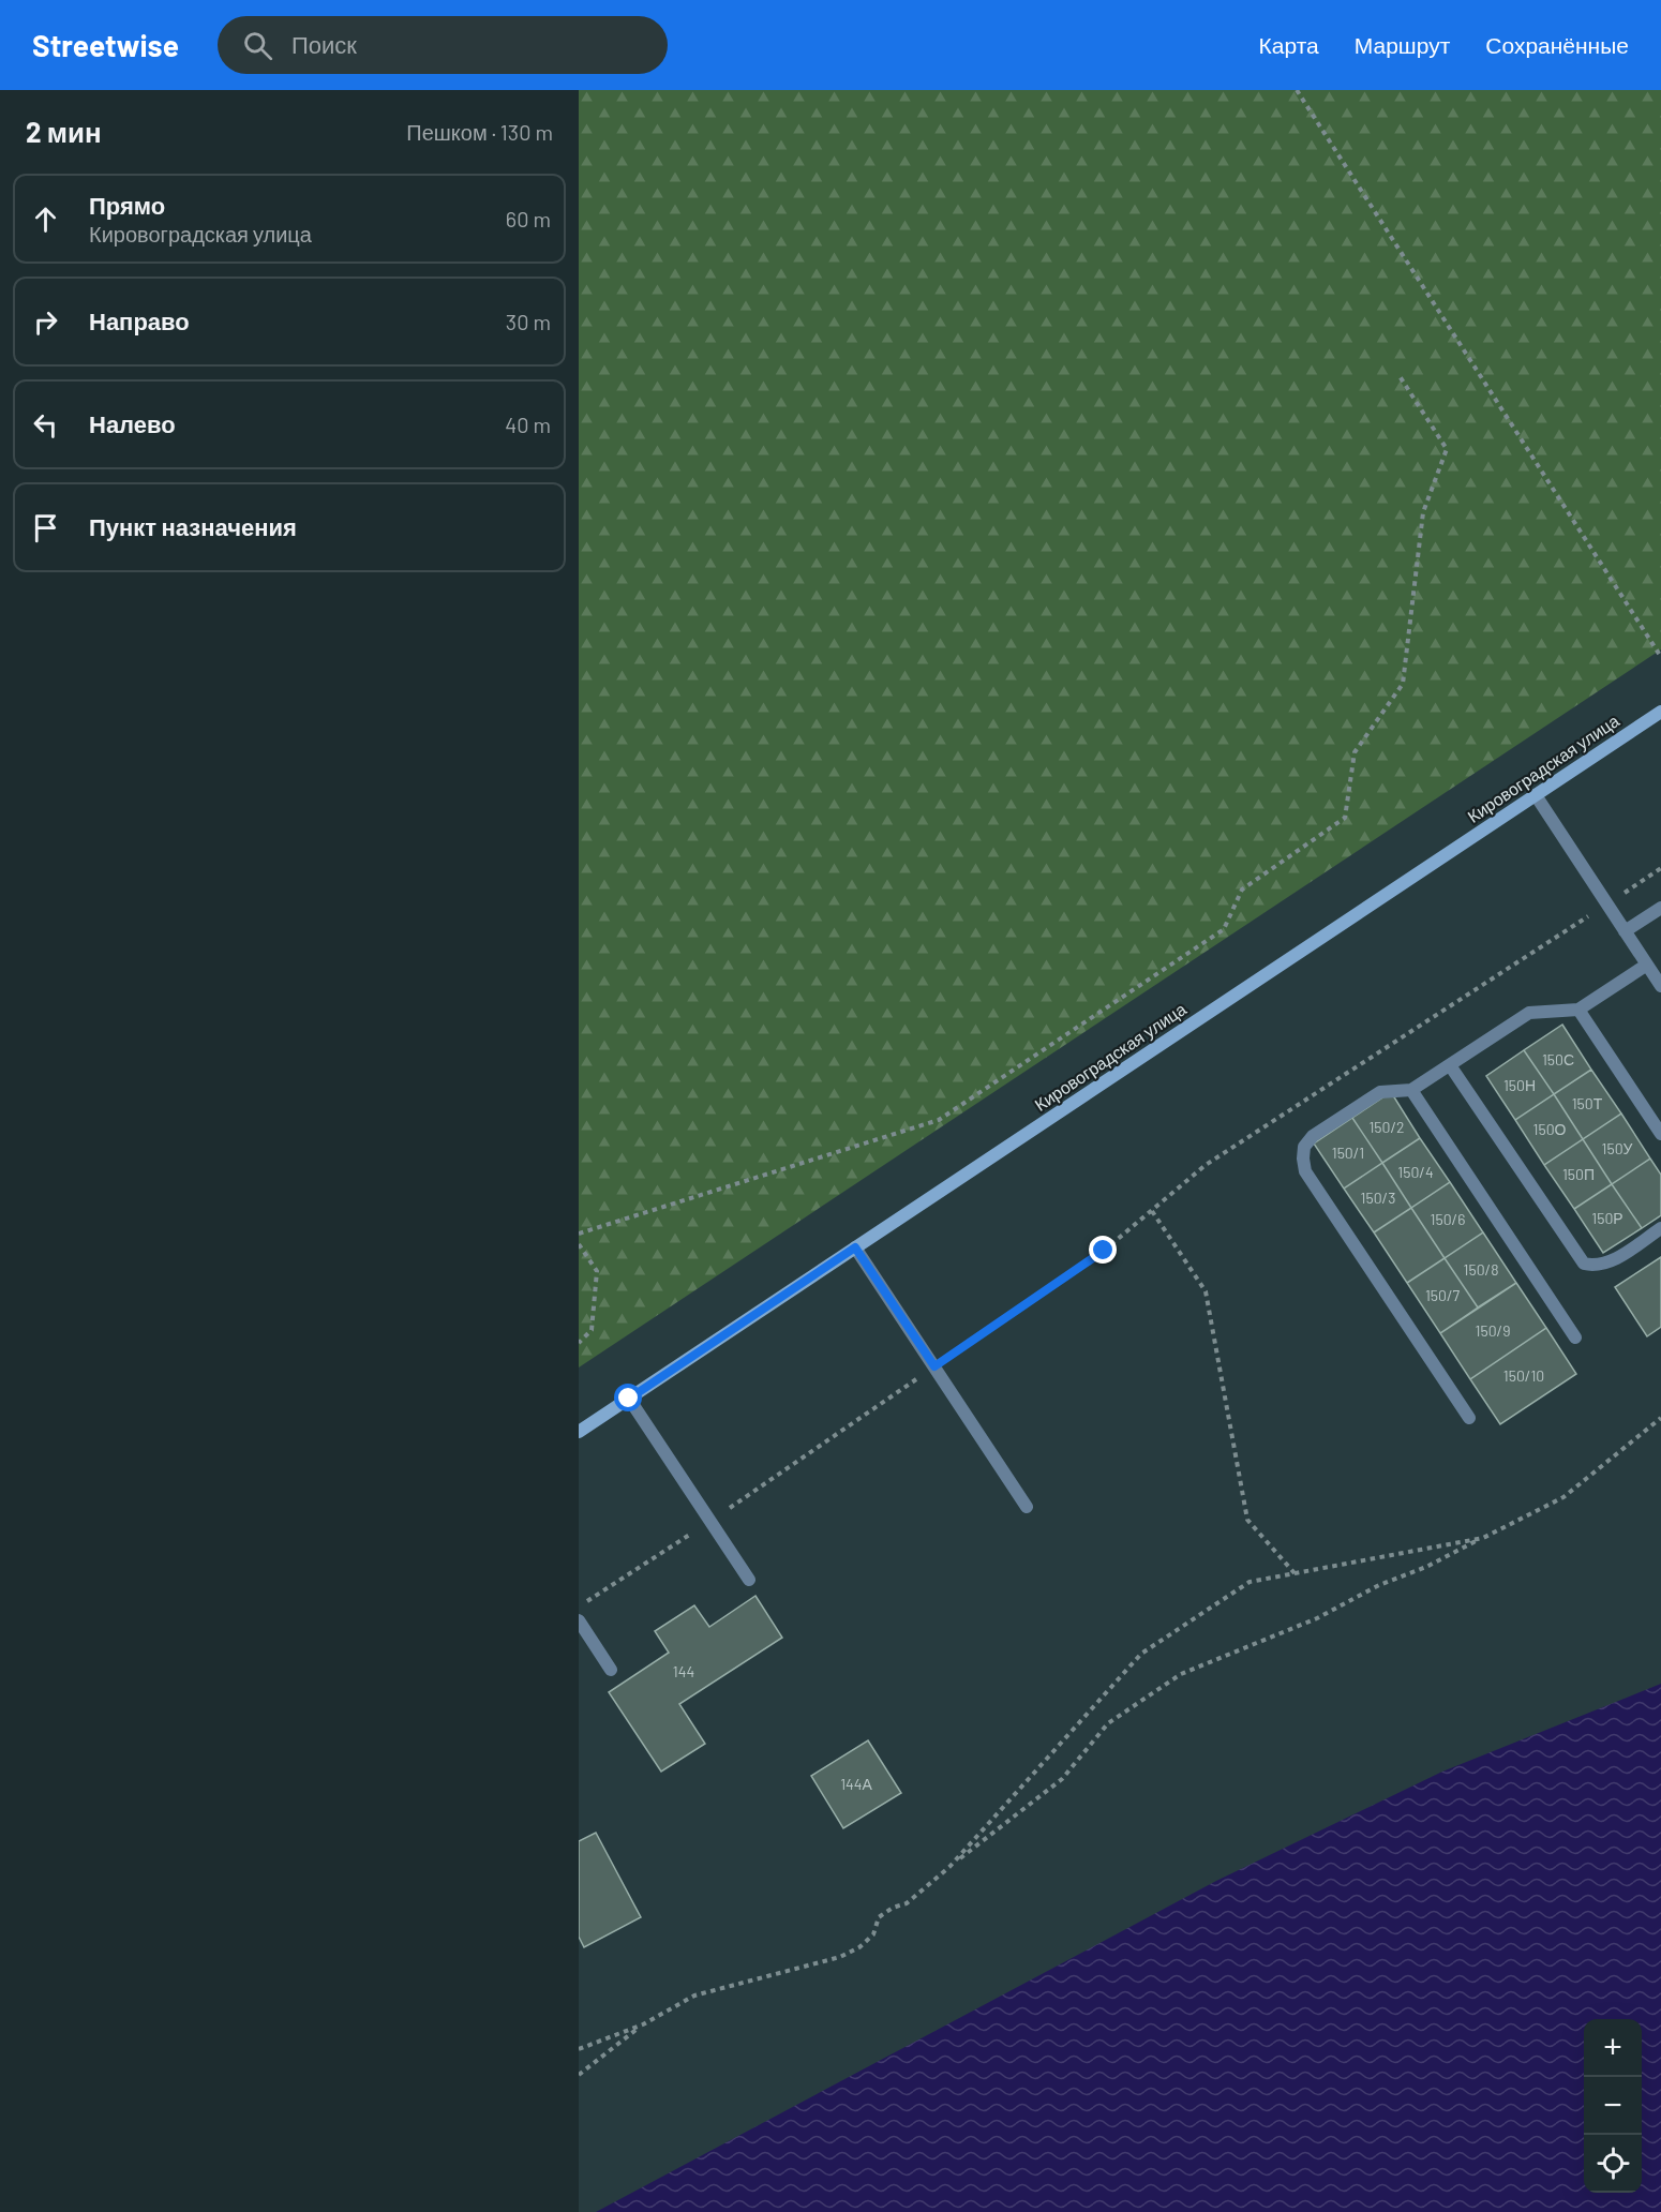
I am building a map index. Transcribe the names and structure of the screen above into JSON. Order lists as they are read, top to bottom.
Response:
{
  "streets": {
    "main road": ["Кировоградская улица"]
  },
  "house_numbers": [
    "150С",
    "150Н",
    "150Т",
    "150/2",
    "150О",
    "150У",
    "150/1",
    "150/4",
    "150П",
    "150/3",
    "150Р",
    "150/6",
    "150/8",
    "150/7",
    "150/9",
    "150/10",
    "144",
    "144А"
  ],
  "page": {
    "header": "Streetwise",
    "search": "Поиск",
    "nav": ["Карта", "Маршрут", "Сохранённые"],
    "heading": ["2 мин", "Пешком · 130 m"],
    "list": [
      ["Прямо", "Кировоградская улица", "60 m"],
      ["Направо", "30 m"],
      ["Налево", "40 m"],
      "Пункт назначения"
    ],
    "map_buttons": ["+", "−"]
  }
}
